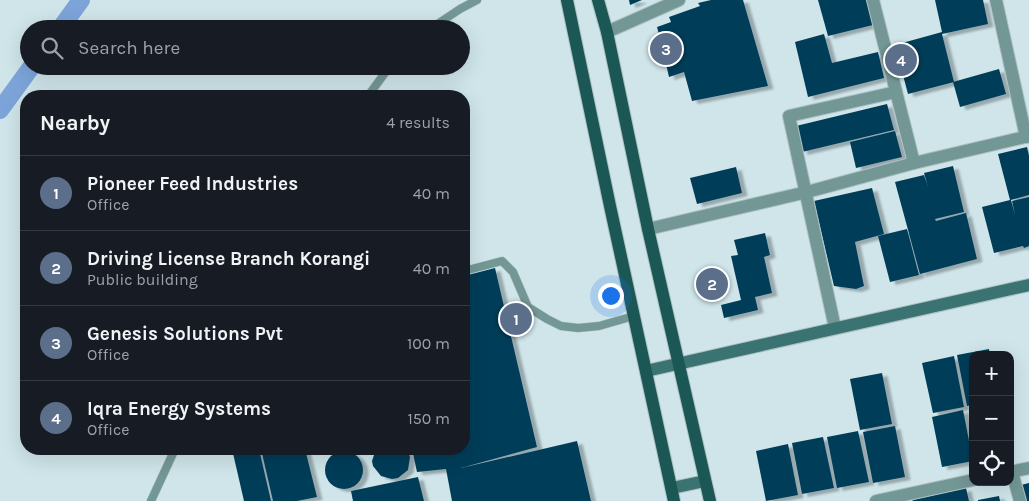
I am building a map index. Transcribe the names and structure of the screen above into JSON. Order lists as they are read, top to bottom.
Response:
{
  "page": {
    "search": "Search here",
    "pins": [
      "3",
      "4",
      "2",
      "1"
    ],
    "heading": ["Nearby", "4 results"],
    "list": [
      {
        "mark": "1",
        "name": "Pioneer Feed Industries",
        "note": "Office",
        "value": "40 m"
      },
      {
        "mark": "2",
        "name": "Driving License Branch Korangi",
        "note": "Public building",
        "value": "40 m"
      },
      {
        "mark": "3",
        "name": "Genesis Solutions Pvt",
        "note": "Office",
        "value": "100 m"
      },
      {
        "mark": "4",
        "name": "Iqra Energy Systems",
        "note": "Office",
        "value": "150 m"
      }
    ],
    "map_buttons": ["+", "−"]
  }
}
